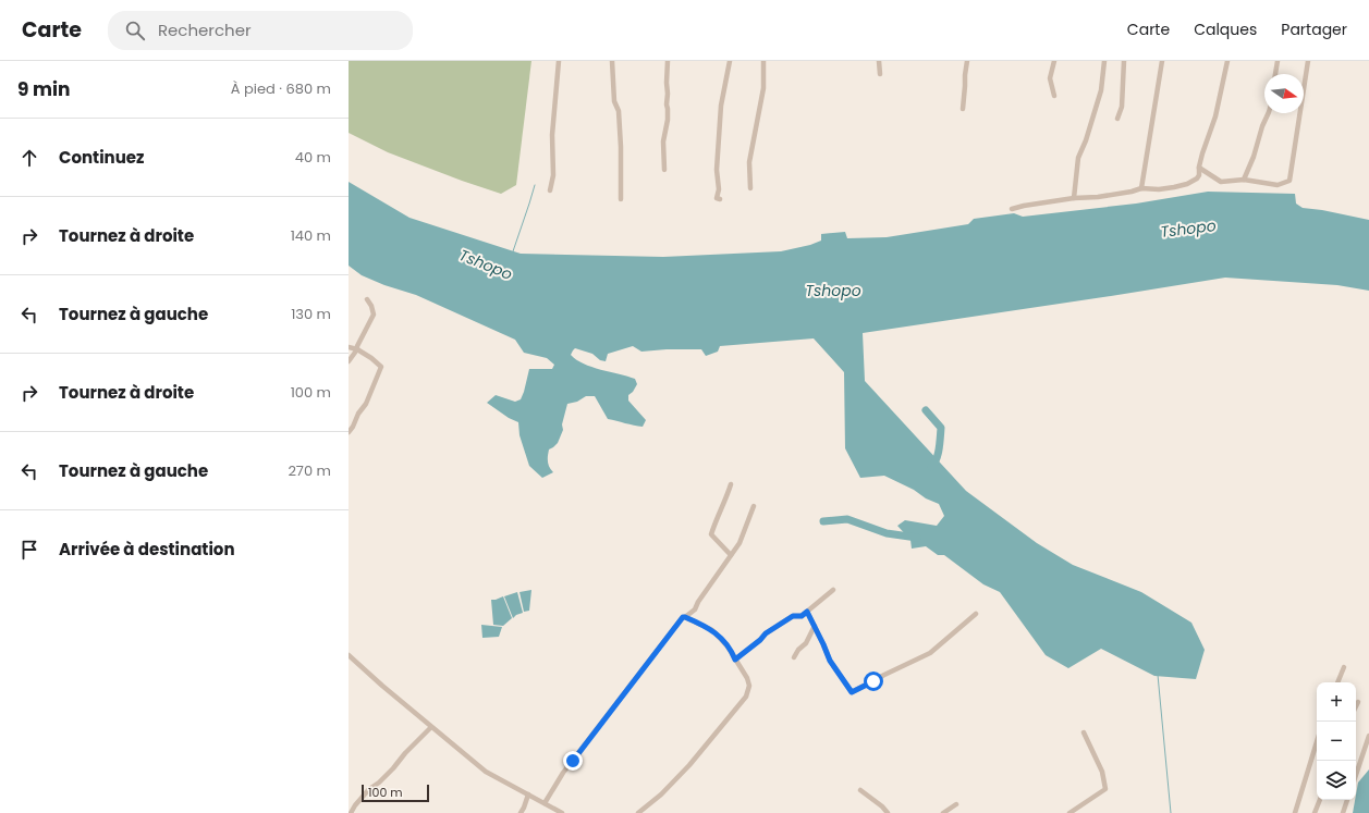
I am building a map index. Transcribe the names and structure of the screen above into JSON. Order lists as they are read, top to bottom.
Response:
{
  "water": ["Tshopo"],
  "scale_bar": "100 m",
  "north": "right",
  "page": {
    "header": "Carte",
    "search": "Rechercher",
    "nav": ["Carte", "Calques", "Partager"],
    "heading": ["9 min", "À pied · 680 m"],
    "list": [
      ["Continuez", "40 m"],
      ["Tournez à droite", "140 m"],
      ["Tournez à gauche", "130 m"],
      ["Tournez à droite", "100 m"],
      ["Tournez à gauche", "270 m"],
      "Arrivée à destination"
    ],
    "map_buttons": ["+", "−"],
    "scale": "100 m"
  }
}
